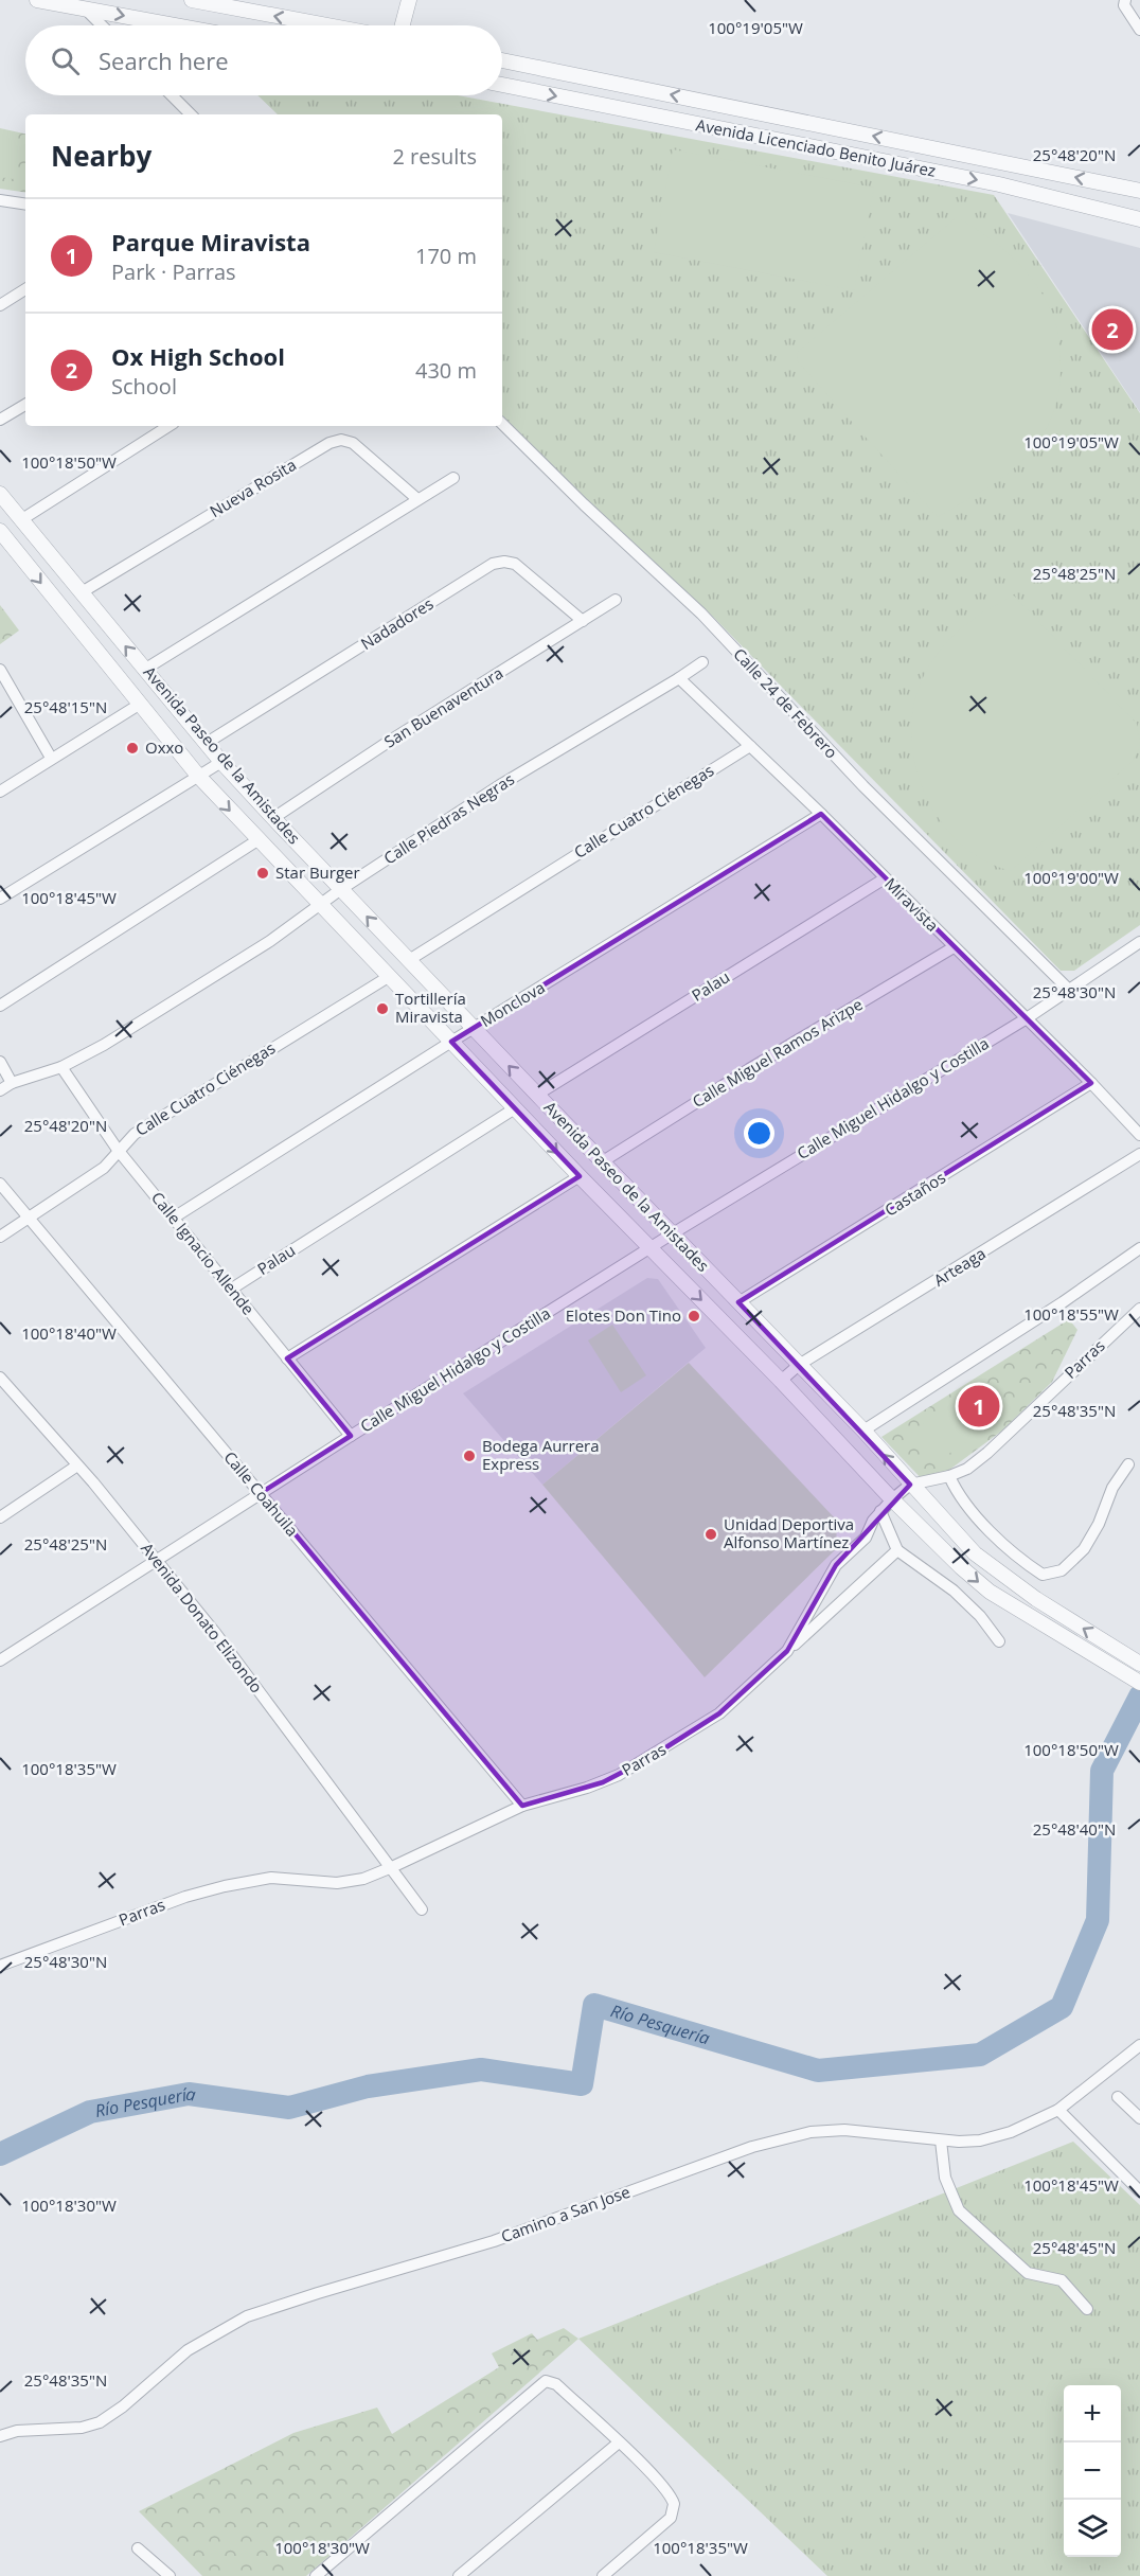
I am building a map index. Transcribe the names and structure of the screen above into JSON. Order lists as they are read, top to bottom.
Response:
{
  "streets": {
    "street": [
      "Avenida Licenciado Benito Juárez",
      "Nueva Rosita",
      "Nadadores",
      "Calle 24 de Febrero",
      "San Buenaventura",
      "Avenida Paseo de la Amistades",
      "Calle Cuatro Ciénegas",
      "Calle Piedras Negras",
      "Miravista",
      "Palau",
      "Monclova",
      "Calle Miguel Ramos Arizpe",
      "Calle Miguel Hidalgo y Costilla",
      "Castaños",
      "Calle Ignacio Allende",
      "Arteaga",
      "Parras",
      "Calle Coahuila",
      "Avenida Donato Elizondo",
      "Camino a San Jose"
    ]
  },
  "crossings": [
    ["Nueva Rosita", "Avenida Paseo de la Amistades"],
    ["Nadadores", "San Buenaventura"],
    ["Nadadores", "Avenida Paseo de la Amistades"],
    ["Calle 24 de Febrero", "Calle Miguel Hidalgo y Costilla"],
    ["San Buenaventura", "Avenida Paseo de la Amistades"],
    ["Avenida Paseo de la Amistades", "Calle Cuatro Ciénegas"],
    ["Avenida Paseo de la Amistades", "Calle Piedras Negras"],
    ["Avenida Paseo de la Amistades", "Palau"],
    ["Avenida Paseo de la Amistades", "Monclova"],
    ["Avenida Paseo de la Amistades", "Calle Miguel Ramos Arizpe"],
    ["Avenida Paseo de la Amistades", "Calle Miguel Hidalgo y Costilla"],
    ["Avenida Paseo de la Amistades", "Castaños"],
    ["Avenida Paseo de la Amistades", "Arteaga"],
    ["Avenida Paseo de la Amistades", "Parras"],
    ["Calle Cuatro Ciénegas", "Miravista"],
    ["Calle Cuatro Ciénegas", "Calle Ignacio Allende"],
    ["Calle Cuatro Ciénegas", "Calle Coahuila"],
    ["Calle Piedras Negras", "Miravista"],
    ["Calle Piedras Negras", "Calle Ignacio Allende"],
    ["Miravista", "Palau"],
    ["Miravista", "Monclova"],
    ["Miravista", "Calle Miguel Ramos Arizpe"],
    ["Miravista", "Calle Miguel Hidalgo y Costilla"],
    ["Miravista", "Castaños"],
    ["Palau", "Calle Ignacio Allende"],
    ["Monclova", "Calle Ignacio Allende"],
    ["Calle Miguel Hidalgo y Costilla", "Calle Ignacio Allende"],
    ["Calle Miguel Hidalgo y Costilla", "Calle Coahuila"],
    ["Calle Miguel Hidalgo y Costilla", "Avenida Donato Elizondo"],
    ["Parras", "Calle Coahuila"],
    ["Parras", "Avenida Donato Elizondo"]
  ],
  "water": ["Río Pesquería"],
  "places": [
    "Oxxo",
    "Star Burger",
    "Tortillería Miravista",
    "Elotes Don Tino",
    "Bodega Aurrera Express",
    "Unidad Deportiva Alfonso Martínez"
  ],
  "page": {
    "search": "Search here",
    "heading": ["Nearby", "2 results"],
    "list": [
      {
        "mark": "1",
        "name": "Parque Miravista",
        "note": "Park · Parras",
        "value": "170 m"
      },
      {
        "mark": "2",
        "name": "Ox High School",
        "note": "School",
        "value": "430 m"
      }
    ],
    "pins": ["2", "1"],
    "map_buttons": ["+", "−"]
  },
  "coordinates": [
    "100°19'05\"W",
    "25°48'20\"N",
    "100°18'50\"W",
    "25°48'25\"N",
    "25°48'15\"N",
    "100°19'00\"W",
    "100°18'45\"W",
    "25°48'30\"N",
    "100°18'55\"W",
    "100°18'40\"W",
    "25°48'35\"N",
    "100°18'35\"W",
    "25°48'40\"N",
    "100°18'30\"W",
    "25°48'45\"N"
  ]
}
